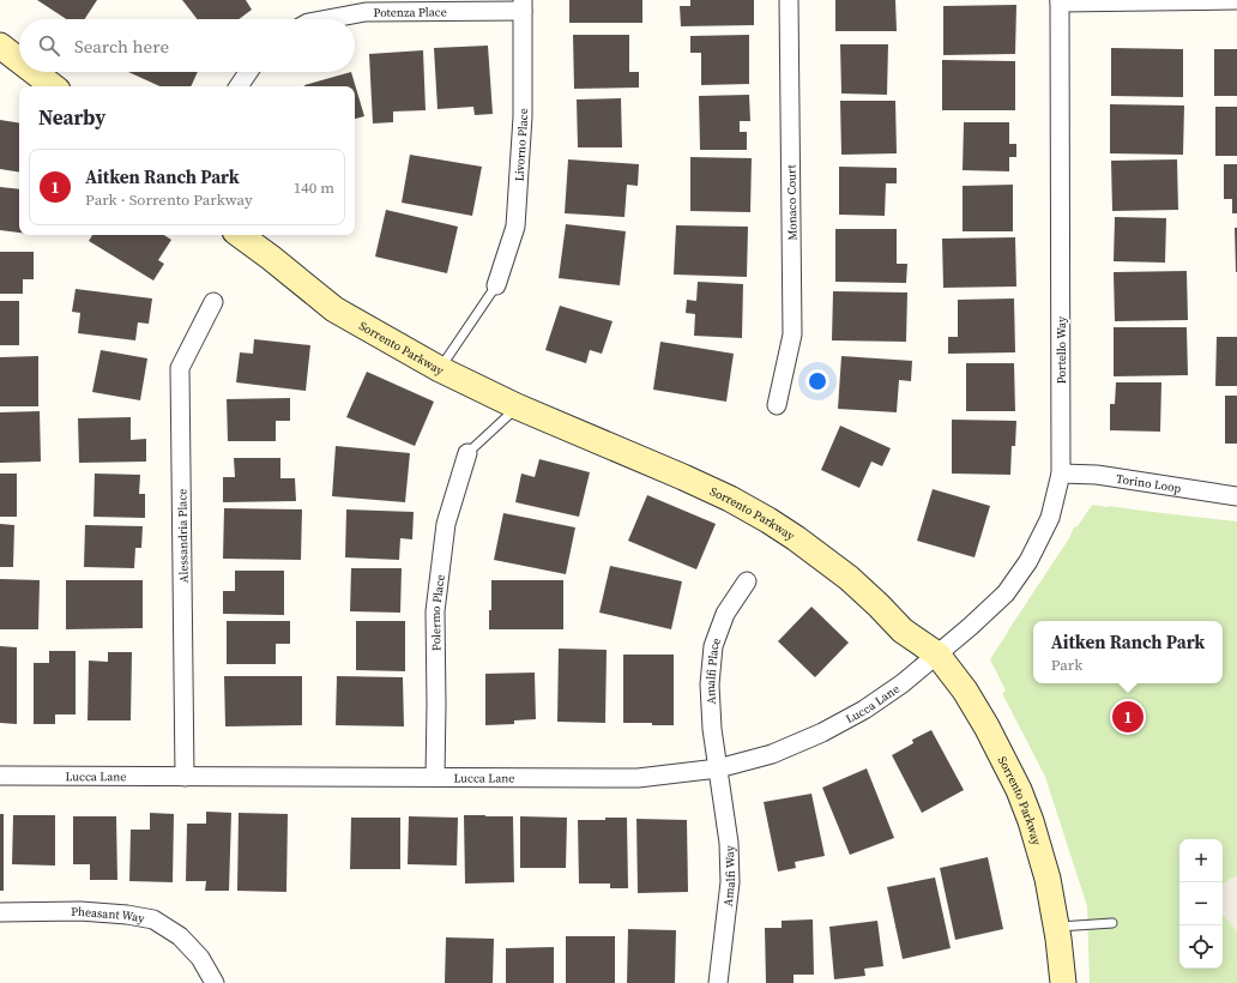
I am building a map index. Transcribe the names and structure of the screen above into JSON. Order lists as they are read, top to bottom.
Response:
{
  "streets": {
    "street": [
      "Potenza Place",
      "Livorno Place",
      "Monaco Court",
      "Sorrento Parkway",
      "Portello Way",
      "Torino Loop",
      "Alessandria Place",
      "Polermo Place",
      "Amalfi Place",
      "Lucca Lane",
      "Amalfi Way",
      "Pheasant Way"
    ]
  },
  "crossings": [
    ["Potenza Place", "Livorno Place"],
    ["Sorrento Parkway", "Portello Way"],
    ["Sorrento Parkway", "Lucca Lane"],
    ["Portello Way", "Torino Loop"],
    ["Portello Way", "Lucca Lane"],
    ["Alessandria Place", "Lucca Lane"],
    ["Polermo Place", "Lucca Lane"],
    ["Amalfi Place", "Lucca Lane"],
    ["Amalfi Place", "Amalfi Way"],
    ["Lucca Lane", "Amalfi Way"]
  ],
  "page": {
    "search": "Search here",
    "heading": "Nearby",
    "list": [
      {
        "mark": "1",
        "name": "Aitken Ranch Park",
        "note": "Park · Sorrento Parkway",
        "value": "140 m"
      }
    ],
    "popup": ["Aitken Ranch Park", "Park"],
    "pins": "1",
    "map_buttons": ["+", "−"]
  }
}
